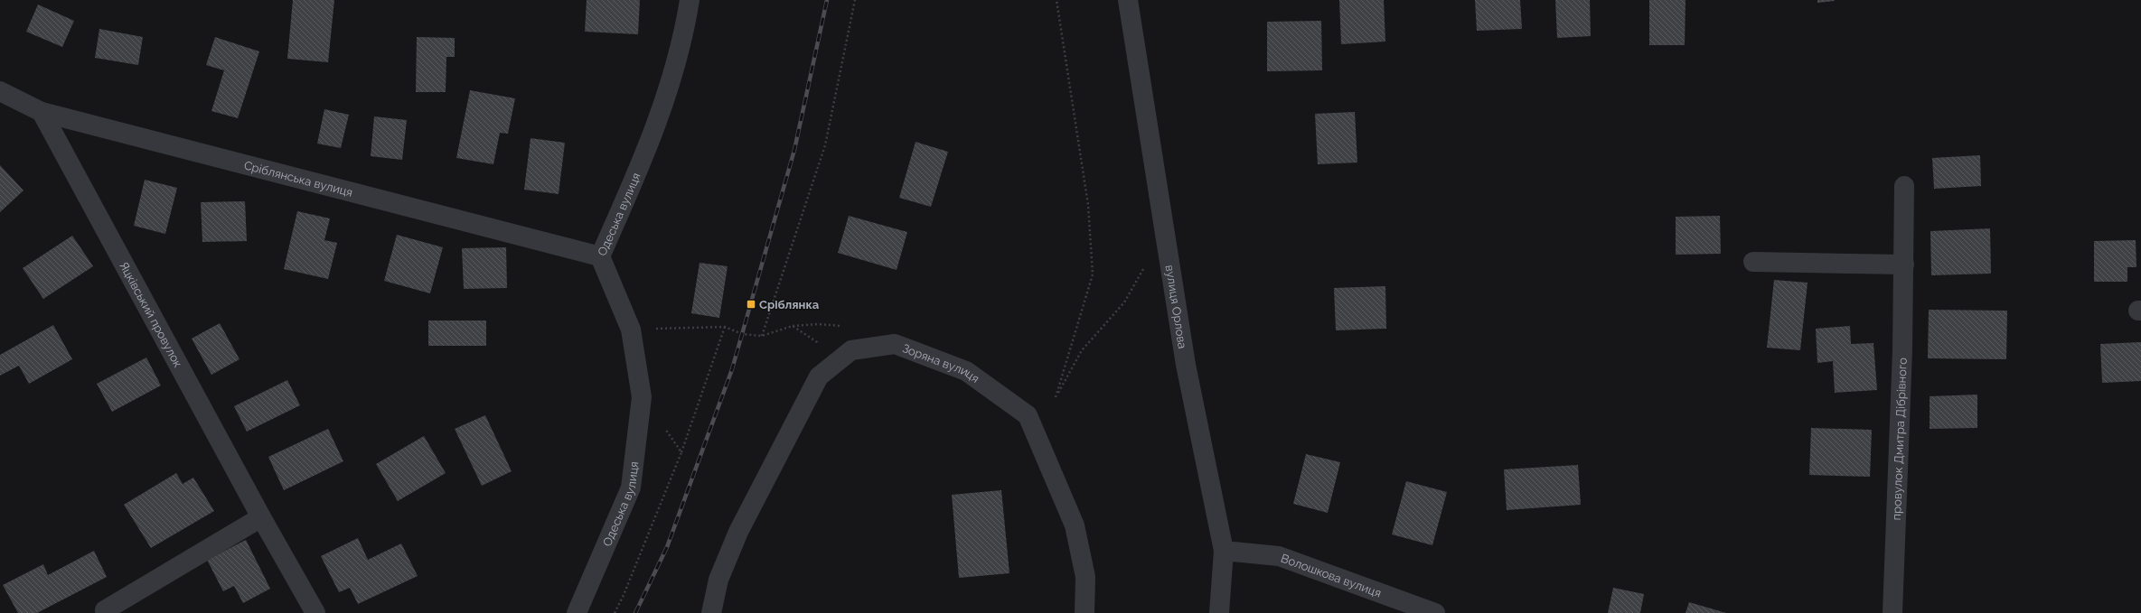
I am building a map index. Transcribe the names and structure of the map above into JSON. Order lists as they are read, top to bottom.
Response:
{
  "streets": {
    "street": [
      "Сріблянська вулиця",
      "Одеська вулиця",
      "вулиця Орлова",
      "Яцківський провулок",
      "Зоряна вулиця",
      "провулок Дмитра Дібрівного",
      "Волошкова вулиця"
    ]
  },
  "crossings": [
    ["Сріблянська вулиця", "Одеська вулиця"],
    ["Сріблянська вулиця", "Яцківський провулок"],
    ["вулиця Орлова", "Волошкова вулиця"]
  ],
  "places": {
    "transit": ["Сріблянка"]
  }
}
